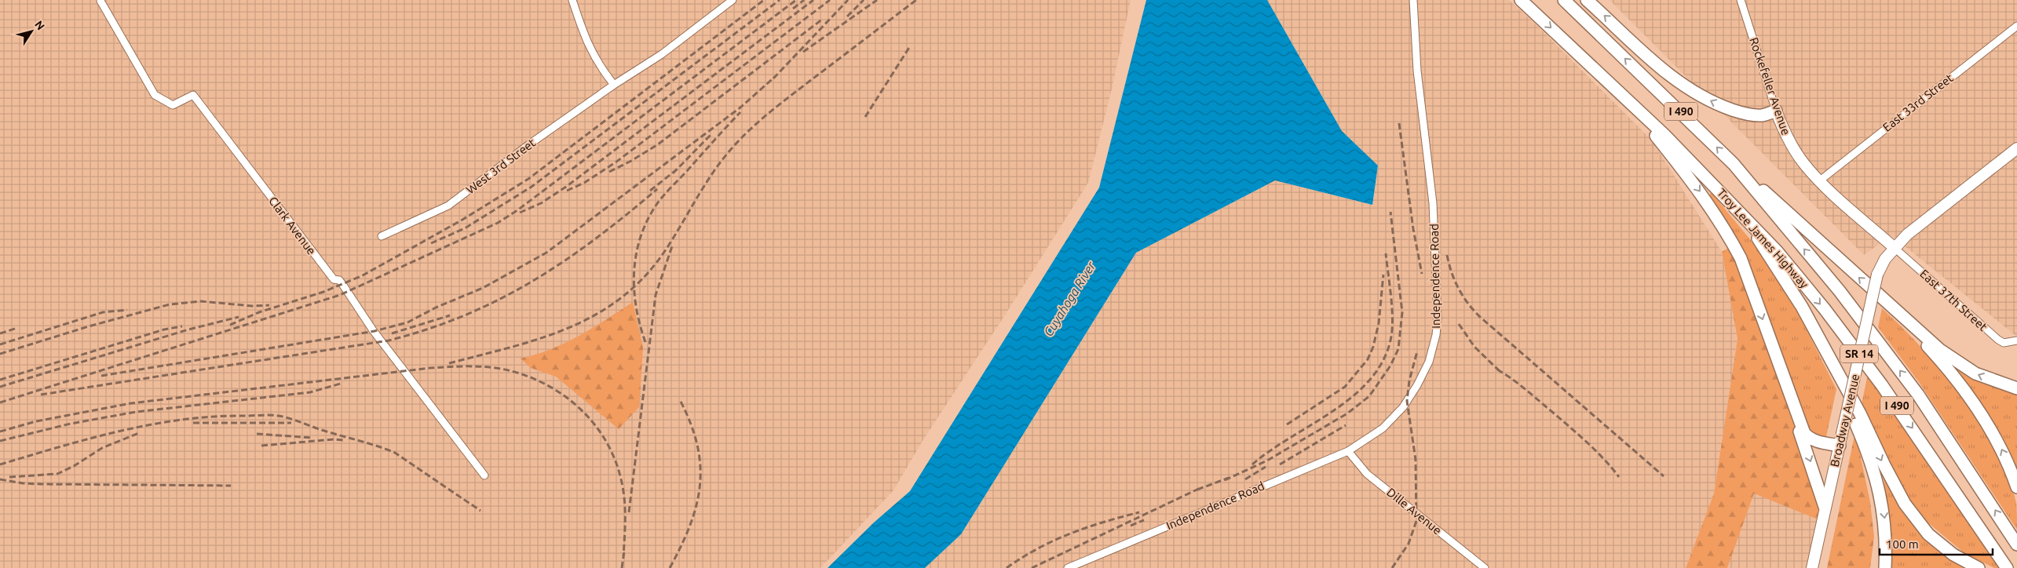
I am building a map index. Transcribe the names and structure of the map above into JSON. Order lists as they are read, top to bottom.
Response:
{
  "streets": {
    "highway": ["I 490", "Troy Lee James Highway"],
    "main road": ["Rockefeller Avenue", "SR 14", "Broadway Avenue"],
    "street": [
      "East 33rd Street",
      "West 3rd Street",
      "Clark Avenue",
      "Independence Road",
      "East 37th Street",
      "Dille Avenue"
    ]
  },
  "crossings": [
    ["Rockefeller Avenue", "East 33rd Street"],
    ["Rockefeller Avenue", "East 37th Street"],
    ["Rockefeller Avenue", "Broadway Avenue"],
    ["Independence Road", "Dille Avenue"],
    ["East 37th Street", "Broadway Avenue"]
  ],
  "water": ["Cuyahoga River"],
  "scale_bar": "100 m",
  "north": "top right"
}
